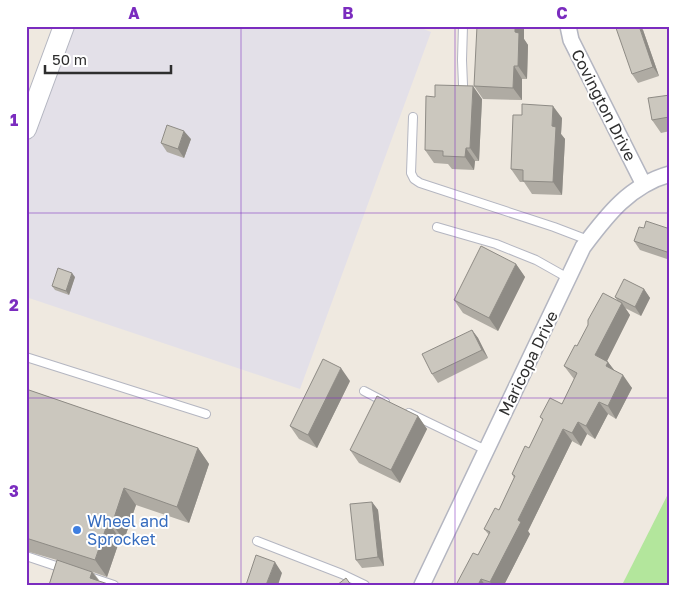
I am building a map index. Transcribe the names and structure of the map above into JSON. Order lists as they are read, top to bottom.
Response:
{
  "streets": {
    "street": ["Covington Drive", "Maricopa Drive"]
  },
  "crossings": [
    ["Covington Drive", "Maricopa Drive"]
  ],
  "places": ["Wheel and Sprocket"],
  "scale_bar": "50 m",
  "grid": {
    "columns": ["A", "B", "C"],
    "rows": ["1", "2", "3"]
  }
}
